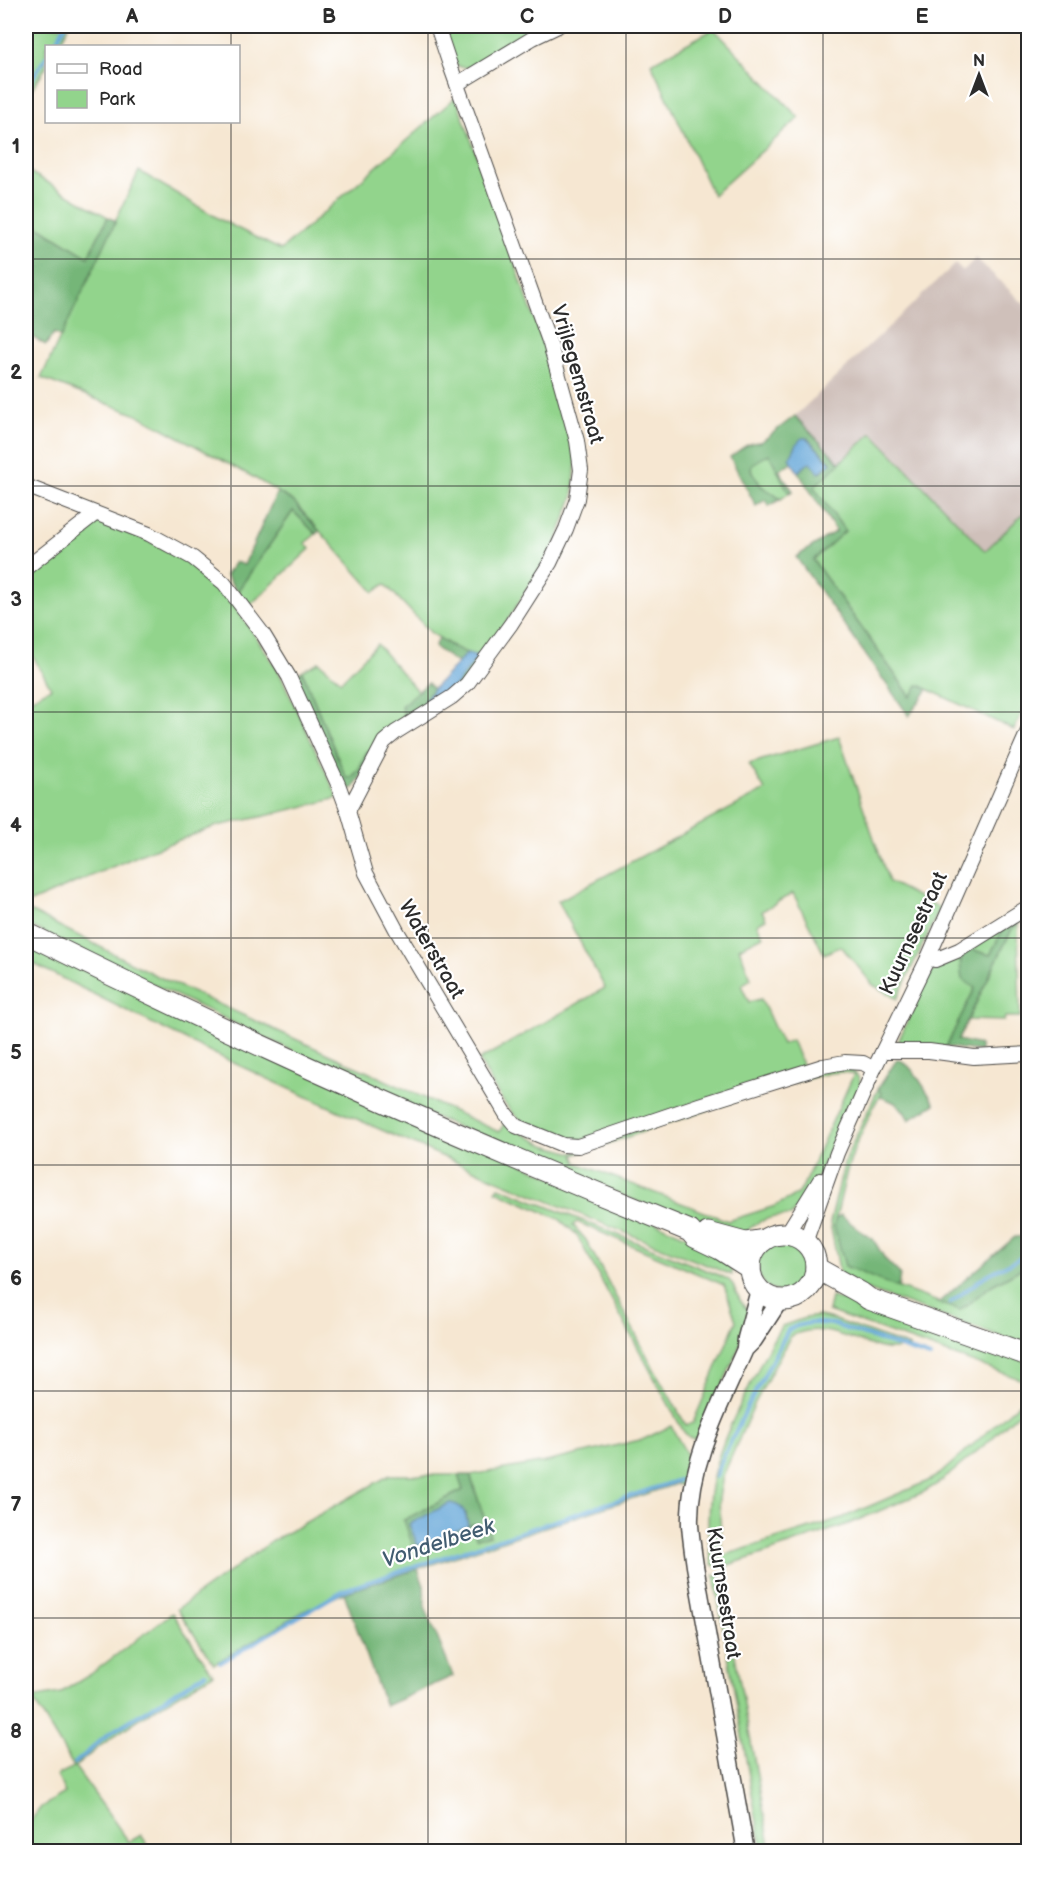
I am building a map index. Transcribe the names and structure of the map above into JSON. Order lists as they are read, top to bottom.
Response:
{
  "streets": {
    "street": ["Vrijlegemstraat", "Kuurnsestraat", "Waterstraat"]
  },
  "crossings": [
    ["Vrijlegemstraat", "Waterstraat"],
    ["Kuurnsestraat", "Waterstraat"]
  ],
  "water": ["Vondelbeek"],
  "legend": ["Road", "Park"],
  "north": "top",
  "grid": {
    "columns": [
      "A",
      "B",
      "C",
      "D",
      "E"
    ],
    "rows": [
      "1",
      "2",
      "3",
      "4",
      "5",
      "6",
      "7",
      "8"
    ]
  }
}
